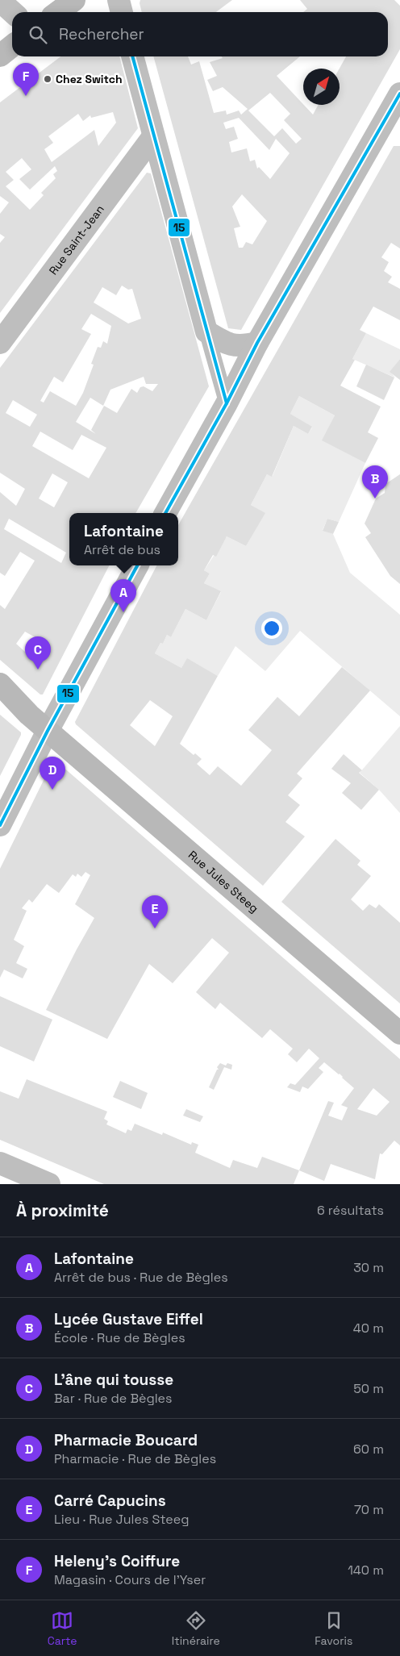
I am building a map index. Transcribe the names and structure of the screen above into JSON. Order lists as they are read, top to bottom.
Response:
{
  "streets": {
    "street": ["Rue Saint-Jean", "Rue Jules Steeg"]
  },
  "places": ["Chez Switch"],
  "lines": ["transit line 15"],
  "north": "top right",
  "page": {
    "search": "Rechercher",
    "pins": [
      "F",
      "B",
      "A",
      "C",
      "D",
      "E"
    ],
    "popup": ["Lafontaine", "Arrêt de bus"],
    "heading": ["À proximité", "6 résultats"],
    "list": [
      {
        "mark": "A",
        "name": "Lafontaine",
        "note": "Arrêt de bus · Rue de Bègles",
        "value": "30 m"
      },
      {
        "mark": "B",
        "name": "Lycée Gustave Eiffel",
        "note": "École · Rue de Bègles",
        "value": "40 m"
      },
      {
        "mark": "C",
        "name": "L'âne qui tousse",
        "note": "Bar · Rue de Bègles",
        "value": "50 m"
      },
      {
        "mark": "D",
        "name": "Pharmacie Boucard",
        "note": "Pharmacie · Rue de Bègles",
        "value": "60 m"
      },
      {
        "mark": "E",
        "name": "Carré Capucins",
        "note": "Lieu · Rue Jules Steeg",
        "value": "70 m"
      },
      {
        "mark": "F",
        "name": "Heleny's Coiffure",
        "note": "Magasin · Cours de l'Yser",
        "value": "140 m"
      }
    ],
    "nav": ["Carte", "Itinéraire", "Favoris"]
  }
}
